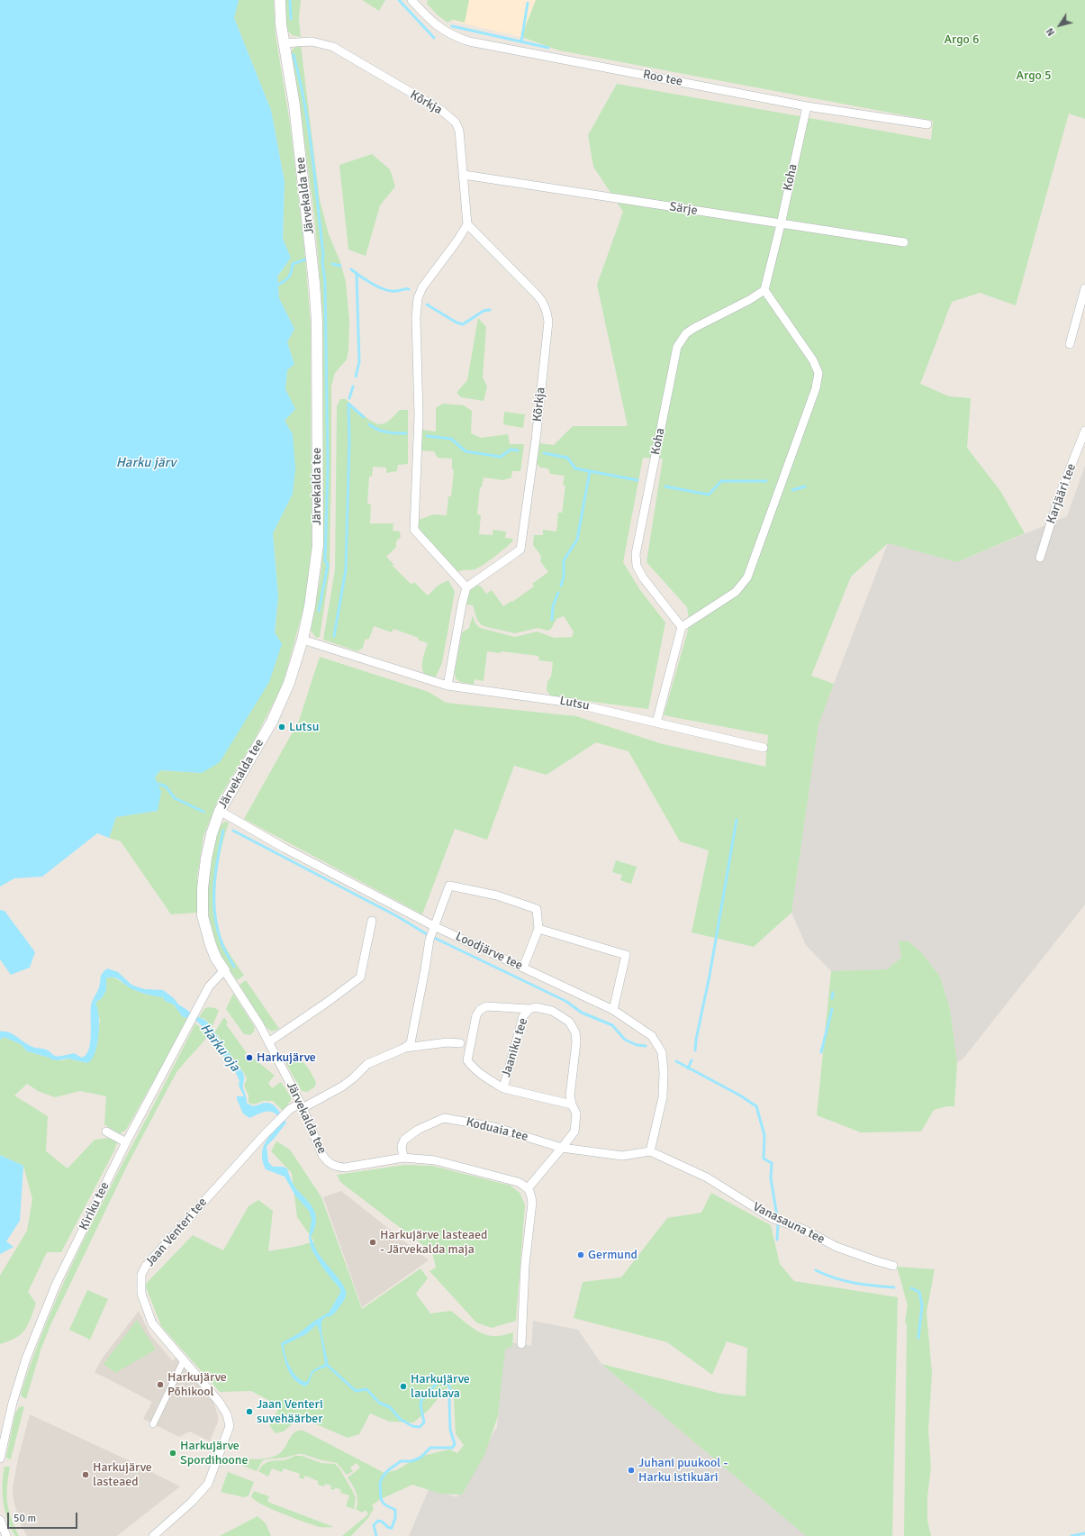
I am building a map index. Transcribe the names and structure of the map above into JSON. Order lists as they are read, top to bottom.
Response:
{
  "streets": {
    "street": [
      "Roo tee",
      "Kõrkja",
      "Koha",
      "Järvekalda tee",
      "Särje",
      "Karjääri tee",
      "Lutsu",
      "Loodjärve tee",
      "Jaaniku tee",
      "Koduaia tee",
      "Kiriku tee",
      "Vanasauna tee",
      "Jaan Venteri tee"
    ]
  },
  "crossings": [
    ["Roo tee", "Koha"],
    ["Kõrkja", "Järvekalda tee"],
    ["Kõrkja", "Särje"],
    ["Koha", "Särje"],
    ["Järvekalda tee", "Lutsu"],
    ["Järvekalda tee", "Loodjärve tee"],
    ["Järvekalda tee", "Koduaia tee"],
    ["Järvekalda tee", "Kiriku tee"],
    ["Järvekalda tee", "Jaan Venteri tee"],
    ["Loodjärve tee", "Vanasauna tee"],
    ["Jaaniku tee", "Koduaia tee"]
  ],
  "water": ["Harku järv", "Harku oja"],
  "parks": ["Argo 6", "Argo 5"],
  "places": [
    "Lutsu",
    "Harkujärve",
    "Harkujärve lasteaed - Järvekalda maja",
    "Germund",
    "Harkujärve Põhikool",
    "Harkujärve laululava",
    "Jaan Venteri suvehäärber",
    "Harkujärve Spordihoone",
    "Juhani puukool - Harku istikuäri",
    "Harkujärve lasteaed"
  ],
  "scale_bar": "50 m",
  "north": "bottom left"
}
